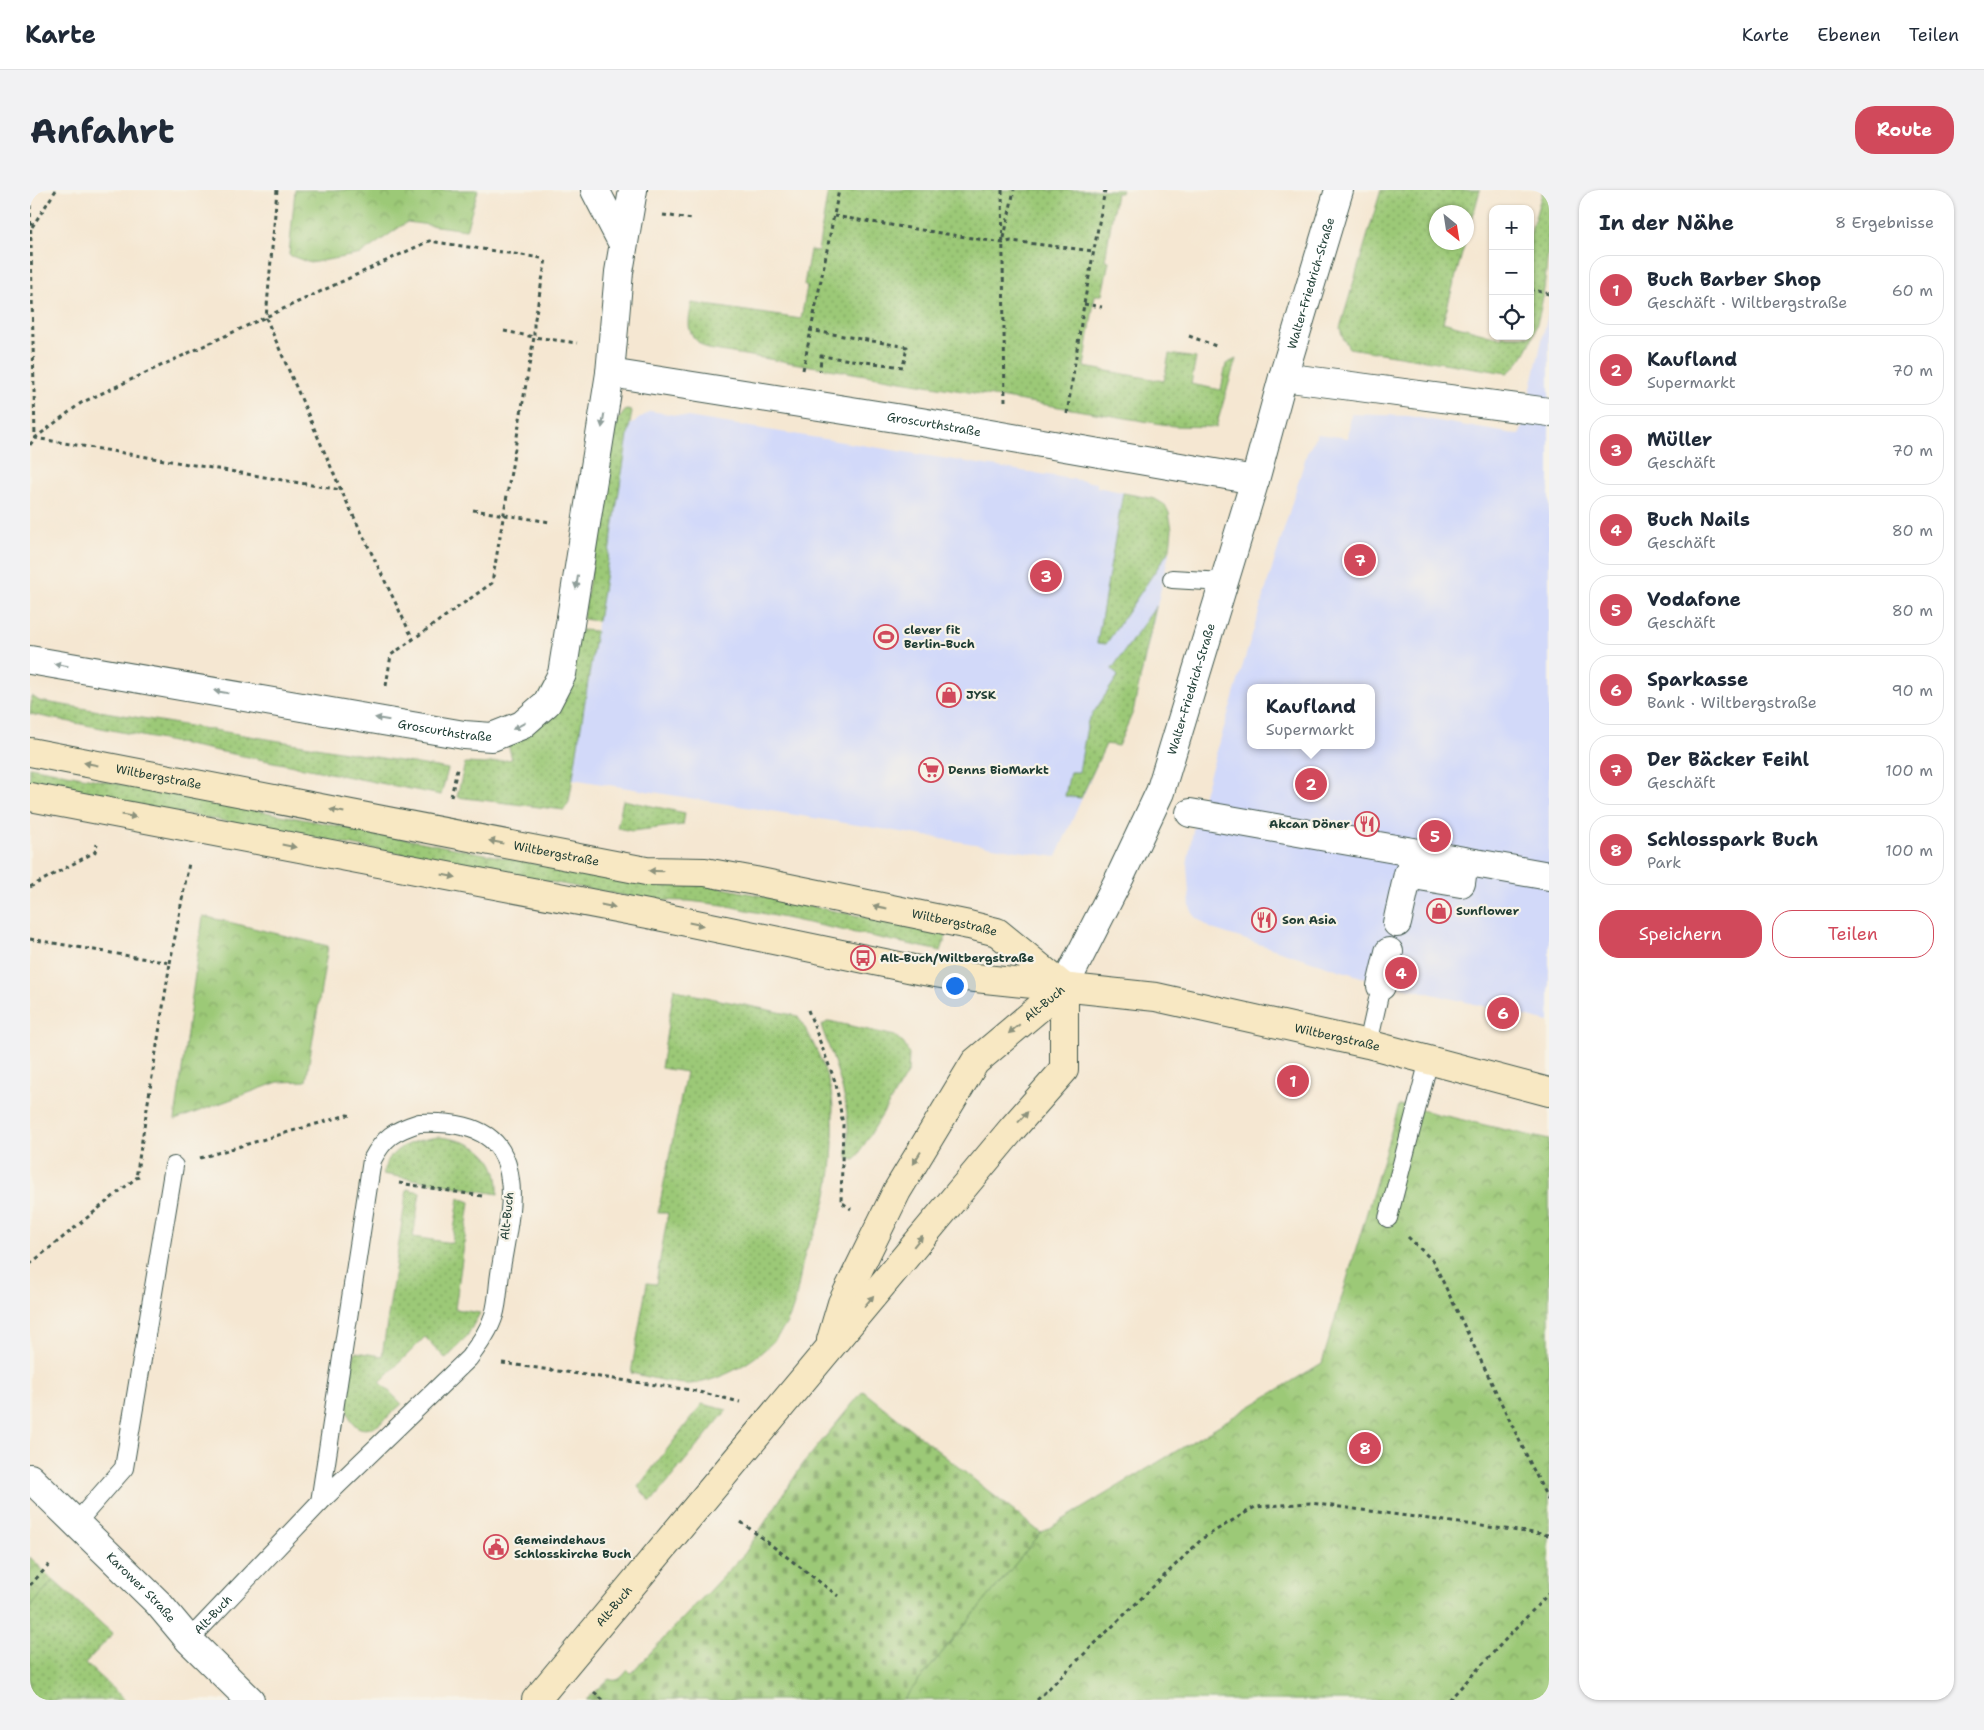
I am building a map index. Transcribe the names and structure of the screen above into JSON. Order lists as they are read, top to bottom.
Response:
{
  "streets": {
    "main road": ["Wiltbergstraße", "Alt-Buch"],
    "street": ["Walter-Friedrich-Straße", "Groscurthstraße", "Karower Straße"]
  },
  "crossings": [
    ["Walter-Friedrich-Straße", "Groscurthstraße"],
    ["Walter-Friedrich-Straße", "Wiltbergstraße"],
    ["Walter-Friedrich-Straße", "Alt-Buch"],
    ["Wiltbergstraße", "Alt-Buch"],
    ["Alt-Buch", "Karower Straße"]
  ],
  "places": {
    "sports": ["clever fit Berlin-Buch"],
    "shop": ["JYSK", "Sunflower"],
    "supermarket": ["Denns BioMarkt"],
    "restaurant": ["Akcan Döner", "Son Asia"],
    "bus stop": ["Alt-Buch/Wiltbergstraße"],
    "public building": ["Gemeindehaus Schlosskirche Buch"]
  },
  "north": "bottom right",
  "page": {
    "header": "Karte",
    "nav": ["Karte", "Ebenen", "Teilen"],
    "buttons": [
      "Route",
      ["Speichern", "Teilen"]
    ],
    "title": "Anfahrt",
    "heading": ["In der Nähe", "8 Ergebnisse"],
    "map_buttons": ["+", "−"],
    "list": [
      {
        "mark": "1",
        "name": "Buch Barber Shop",
        "note": "Geschäft · Wiltbergstraße",
        "value": "60 m"
      },
      {
        "mark": "2",
        "name": "Kaufland",
        "note": "Supermarkt",
        "value": "70 m"
      },
      {
        "mark": "3",
        "name": "Müller",
        "note": "Geschäft",
        "value": "70 m"
      },
      {
        "mark": "4",
        "name": "Buch Nails",
        "note": "Geschäft",
        "value": "80 m"
      },
      {
        "mark": "5",
        "name": "Vodafone",
        "note": "Geschäft",
        "value": "80 m"
      },
      {
        "mark": "6",
        "name": "Sparkasse",
        "note": "Bank · Wiltbergstraße",
        "value": "90 m"
      },
      {
        "mark": "7",
        "name": "Der Bäcker Feihl",
        "note": "Geschäft",
        "value": "100 m"
      },
      {
        "mark": "8",
        "name": "Schlosspark Buch",
        "note": "Park",
        "value": "100 m"
      }
    ],
    "pins": [
      "7",
      "3",
      "2",
      "5",
      "4",
      "6",
      "1",
      "8"
    ],
    "popup": ["Kaufland", "Supermarkt"]
  }
}
